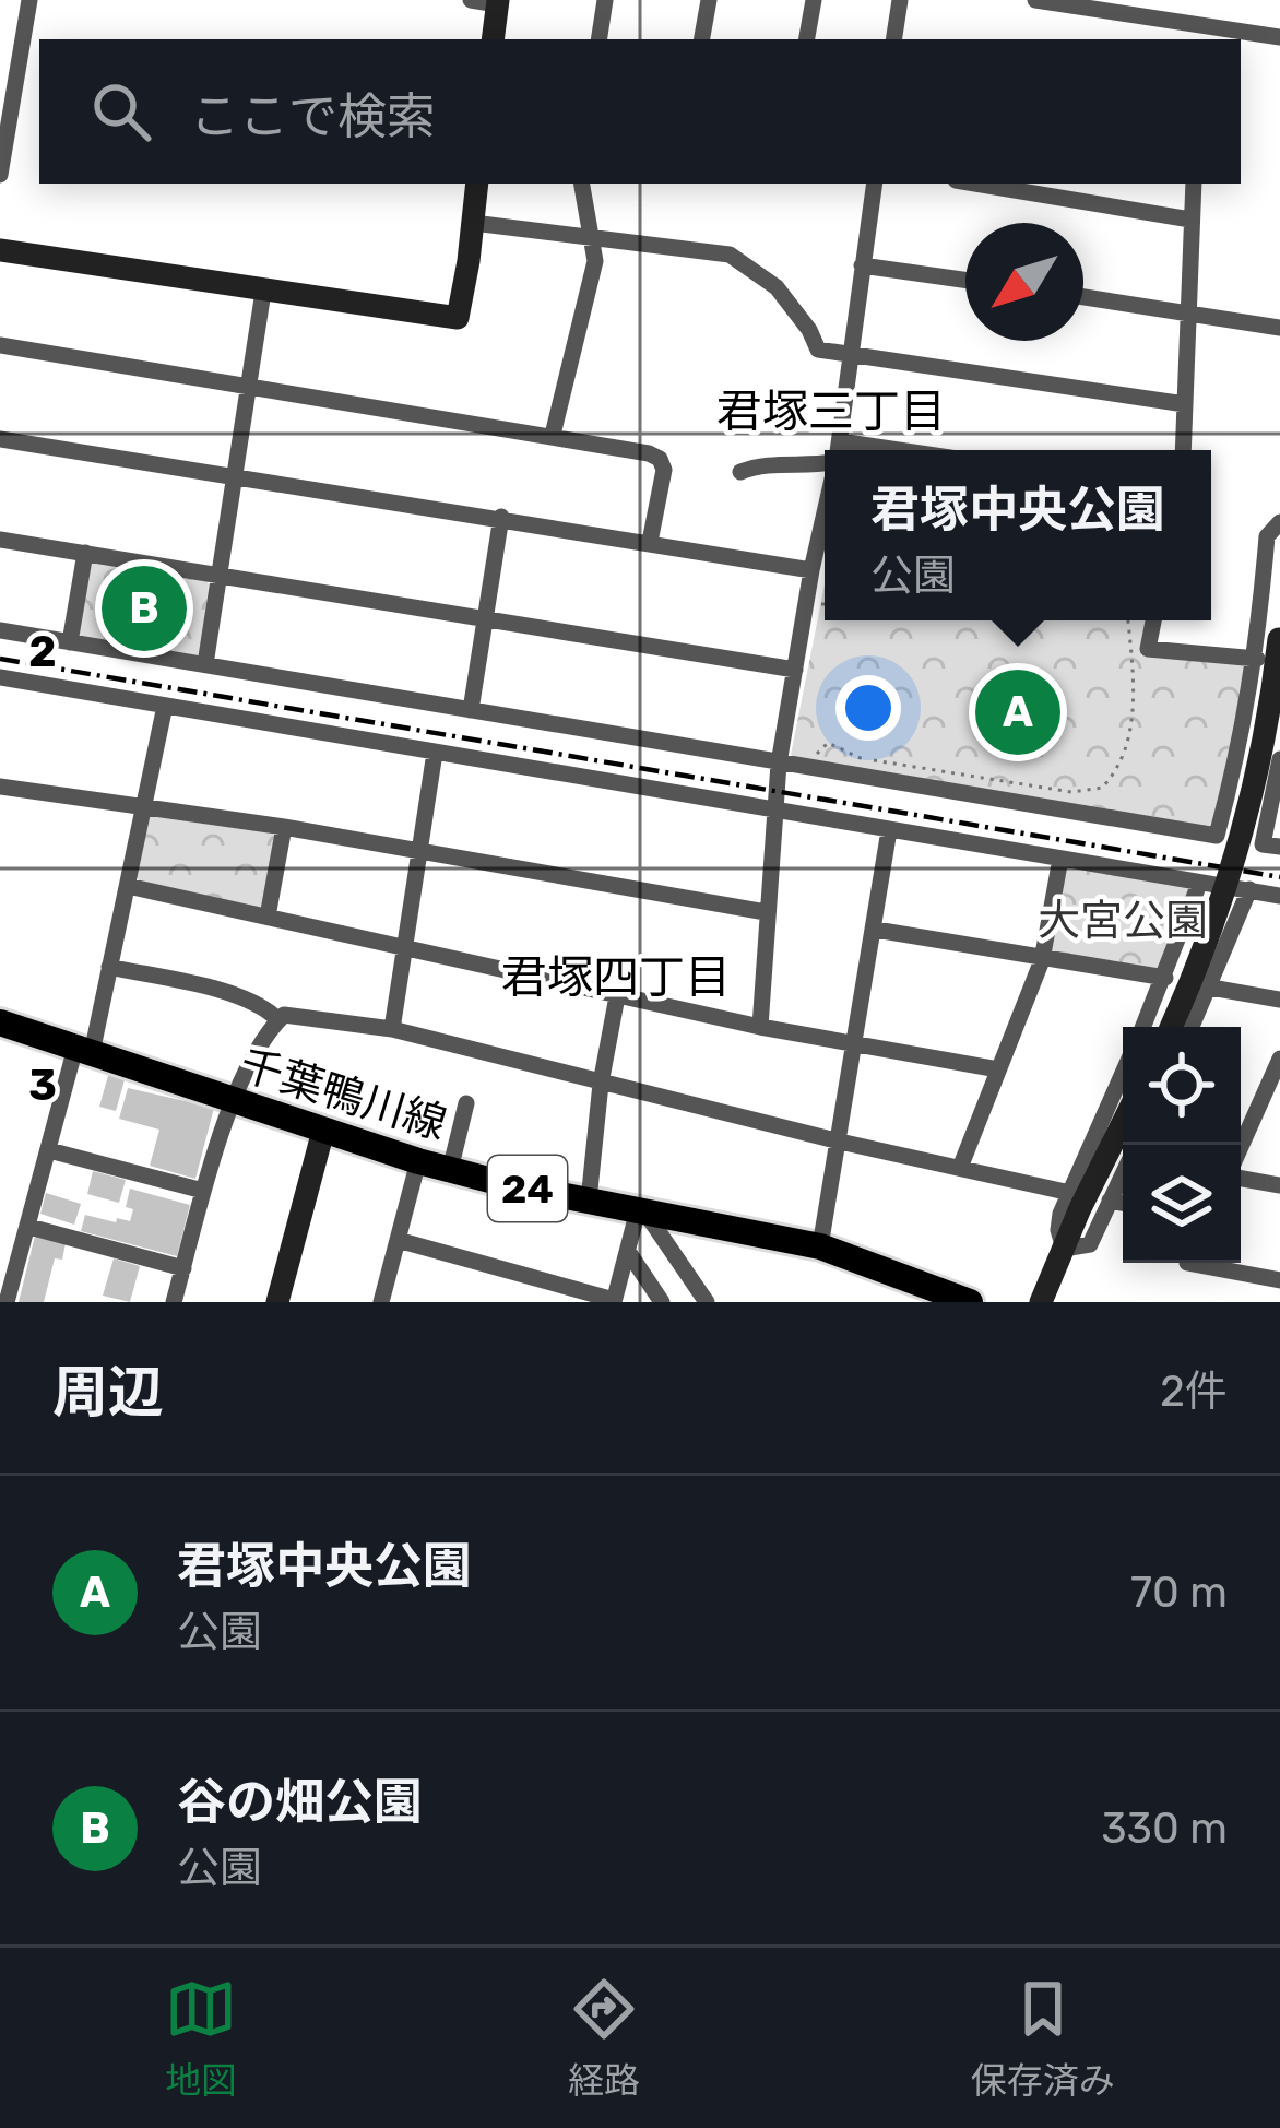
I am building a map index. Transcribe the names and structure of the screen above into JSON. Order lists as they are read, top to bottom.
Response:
{
  "streets": {
    "main road": ["千葉鴨川線", "24"]
  },
  "districts": ["君塚三丁目", "君塚四丁目"],
  "parks": ["大宮公園"],
  "north": "bottom left",
  "page": {
    "search": "ここで検索",
    "popup": ["君塚中央公園", "公園"],
    "pins": ["B", "A"],
    "heading": ["周辺", "2件"],
    "list": [
      {
        "mark": "A",
        "name": "君塚中央公園",
        "note": "公園",
        "value": "70 m"
      },
      {
        "mark": "B",
        "name": "谷の畑公園",
        "note": "公園",
        "value": "330 m"
      }
    ],
    "nav": ["地図", "経路", "保存済み"]
  },
  "grid": {
    "rows": ["2", "3"]
  }
}
